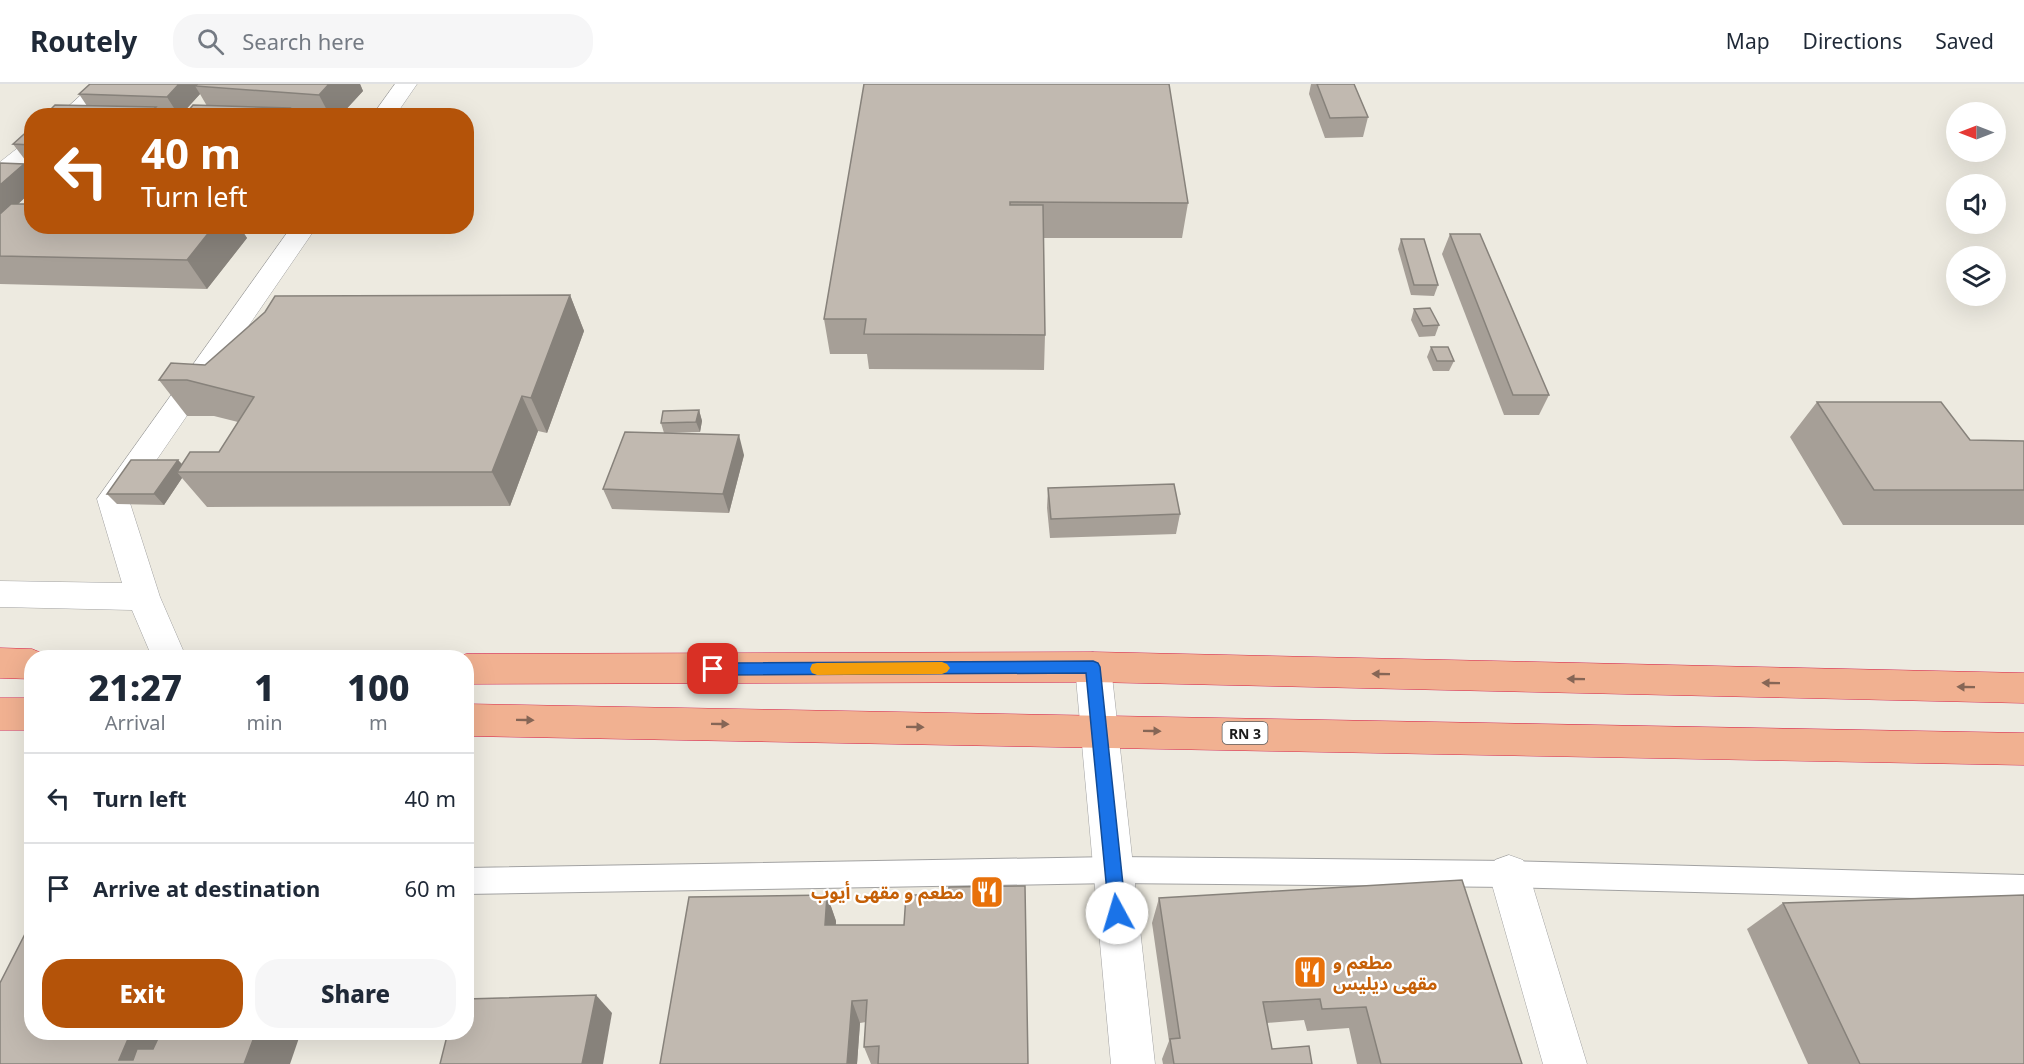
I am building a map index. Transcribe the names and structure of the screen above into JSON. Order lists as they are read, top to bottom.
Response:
{
  "streets": {
    "highway": ["RN 3"]
  },
  "places": {
    "restaurant": ["مطعم و مقهى أيوب", "مطعم و مقهى ديليس"]
  },
  "north": "left",
  "page": {
    "header": "Routely",
    "search": "Search here",
    "nav": ["Map", "Directions", "Saved"],
    "turn": ["40 m", "Turn left"],
    "eta": [
      "21:27",
      "Arrival",
      "1",
      "min",
      "100",
      "m"
    ],
    "list": [
      {
        "name": "Turn left",
        "value": "40 m"
      },
      {
        "name": "Arrive at destination",
        "value": "60 m"
      }
    ],
    "buttons": ["Exit", "Share"]
  }
}
